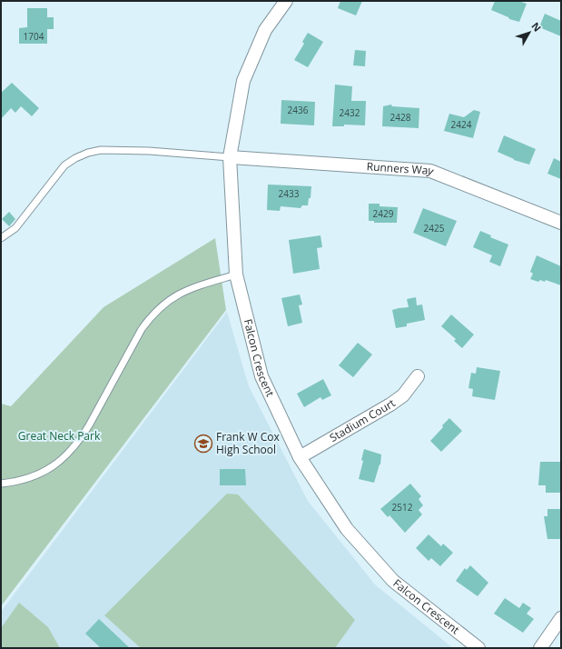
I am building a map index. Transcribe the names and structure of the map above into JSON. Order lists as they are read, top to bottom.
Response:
{
  "streets": {
    "street": ["Runners Way", "Falcon Crescent", "Stadium Court"]
  },
  "crossings": [
    ["Runners Way", "Falcon Crescent"],
    ["Falcon Crescent", "Stadium Court"]
  ],
  "parks": ["Great Neck Park"],
  "places": {
    "school or university": ["Frank W Cox High School"]
  },
  "house_numbers": [
    "1704",
    "2436",
    "2432",
    "2428",
    "2424",
    "2433",
    "2429",
    "2425",
    "2512"
  ],
  "north": "top right"
}
